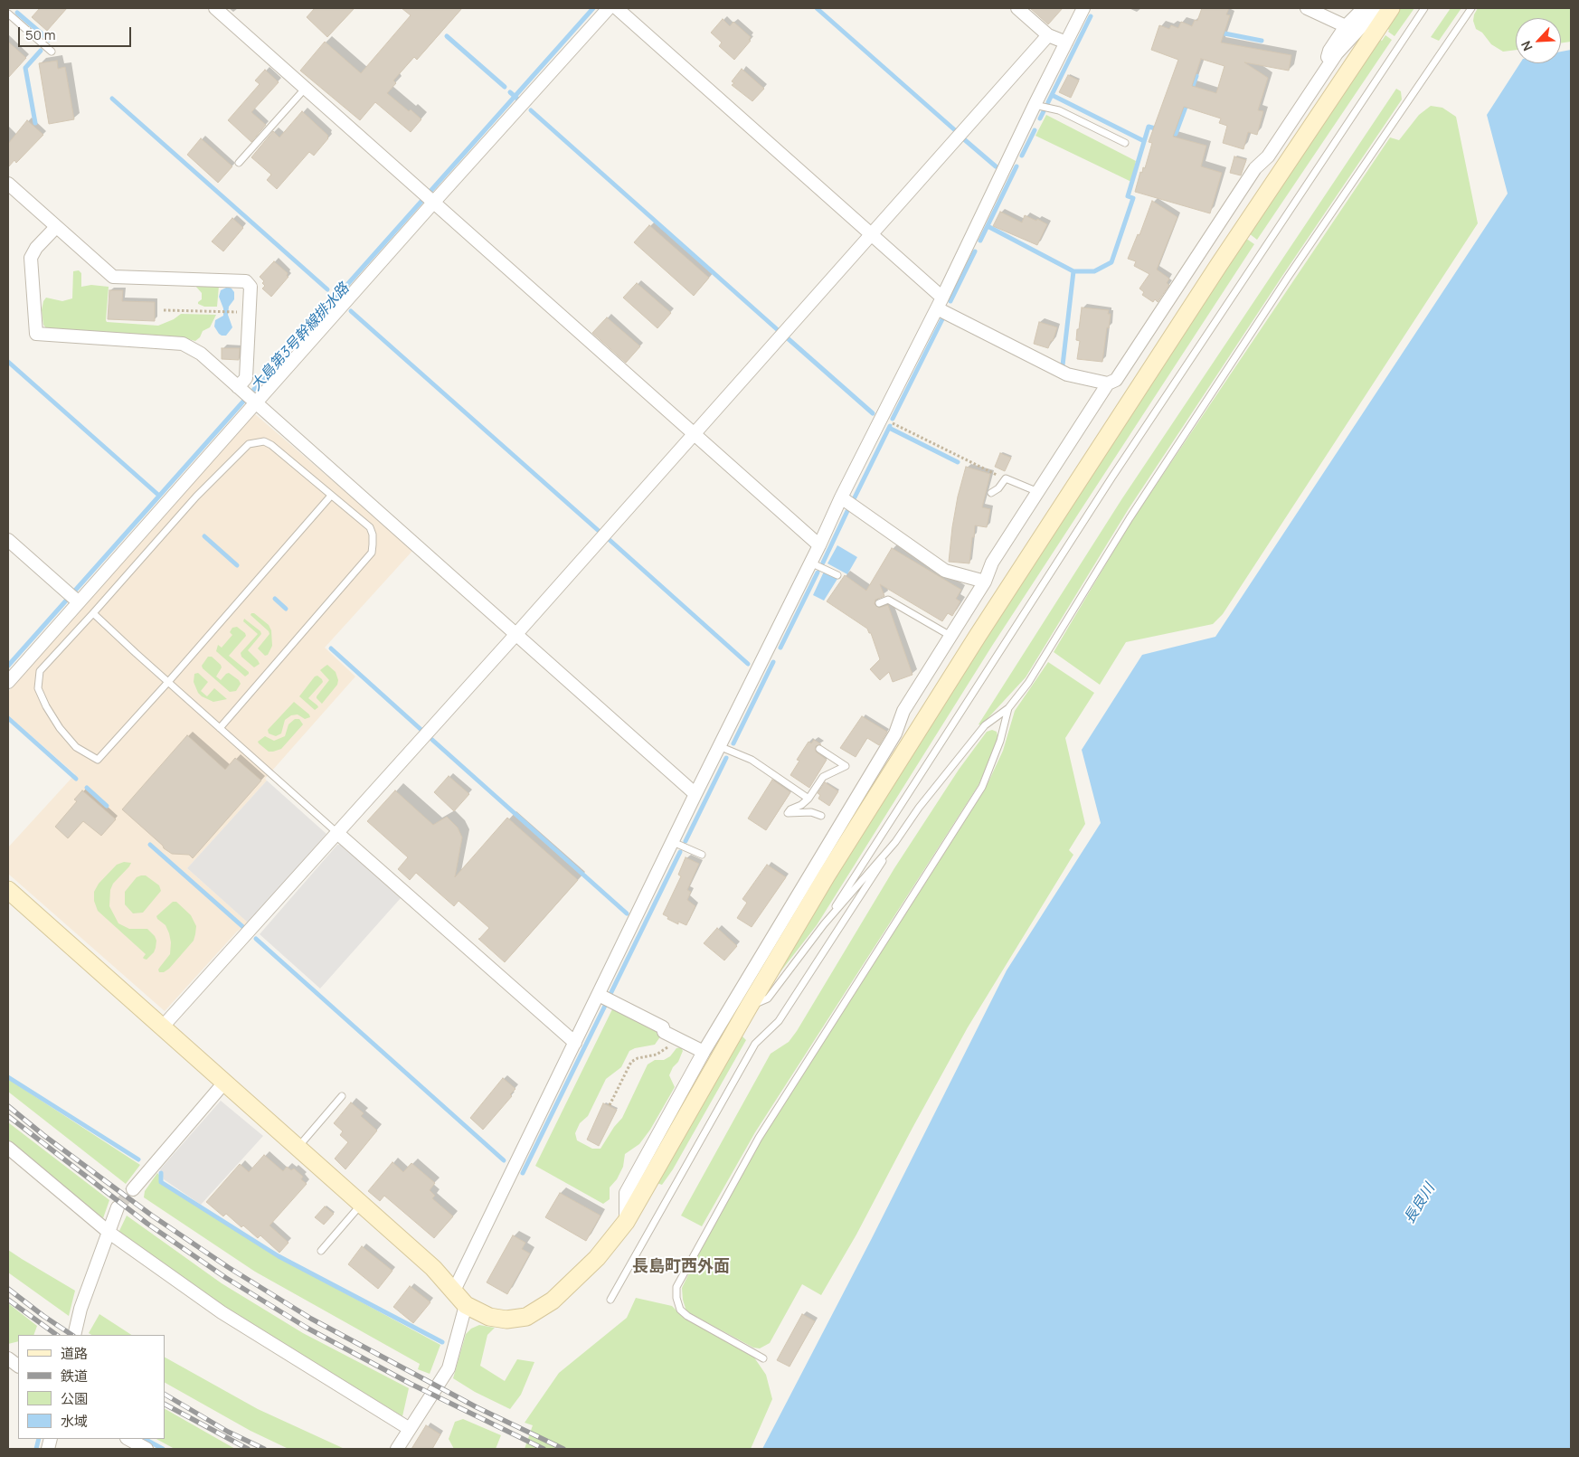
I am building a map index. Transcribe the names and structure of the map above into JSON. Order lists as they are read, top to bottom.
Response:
{
  "districts": ["長島町西外面"],
  "water": ["大島第3号幹線排水路", "長良川"],
  "legend": [
    "道路",
    "鉄道",
    "公園",
    "水域"
  ],
  "scale_bar": "50 m",
  "north": "bottom left"
}
